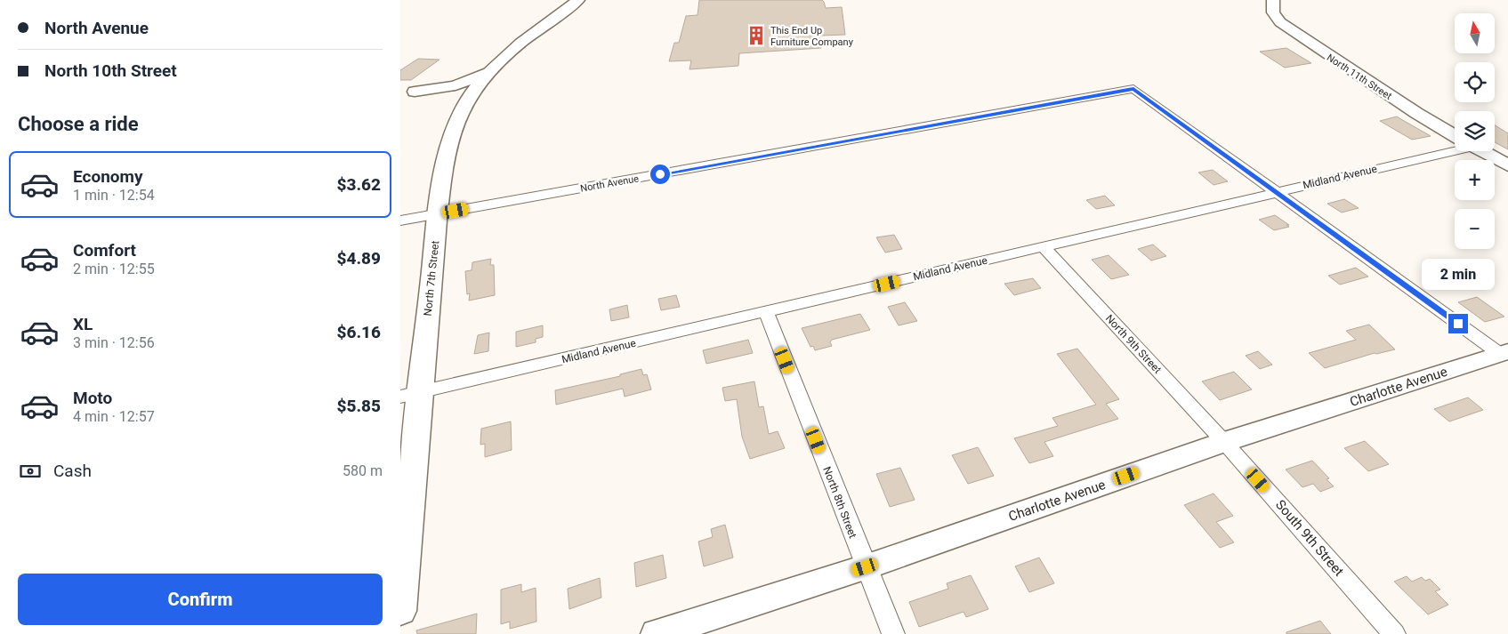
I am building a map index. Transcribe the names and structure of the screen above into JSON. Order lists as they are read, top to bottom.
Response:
{
  "streets": {
    "street": [
      "North 11th Street",
      "Midland Avenue",
      "North Avenue",
      "North 7th Street",
      "North 9th Street",
      "Charlotte Avenue",
      "North 8th Street",
      "South 9th Street"
    ]
  },
  "crossings": [
    ["Midland Avenue", "North Avenue"],
    ["Midland Avenue", "North 7th Street"],
    ["Midland Avenue", "North 9th Street"],
    ["Midland Avenue", "North 8th Street"],
    ["North Avenue", "North 7th Street"],
    ["North 9th Street", "Charlotte Avenue"],
    ["North 9th Street", "South 9th Street"],
    ["Charlotte Avenue", "North 8th Street"],
    ["Charlotte Avenue", "South 9th Street"]
  ],
  "places": {
    "building": ["This End Up Furniture Company"]
  },
  "north": "top",
  "page": {
    "banner": ["North Avenue", "North 10th Street"],
    "map_buttons": ["+", "−"],
    "heading": "Choose a ride",
    "list": [
      {
        "name": "Economy",
        "note": "1 min · 12:54",
        "value": "$3.62"
      },
      {
        "name": "Comfort",
        "note": "2 min · 12:55",
        "value": "$4.89"
      },
      {
        "name": "XL",
        "note": "3 min · 12:56",
        "value": "$6.16"
      },
      {
        "name": "Moto",
        "note": "4 min · 12:57",
        "value": "$5.85"
      }
    ],
    "bubble": "2 min",
    "pay": ["Cash", "580 m"],
    "buttons": "Confirm"
  }
}
